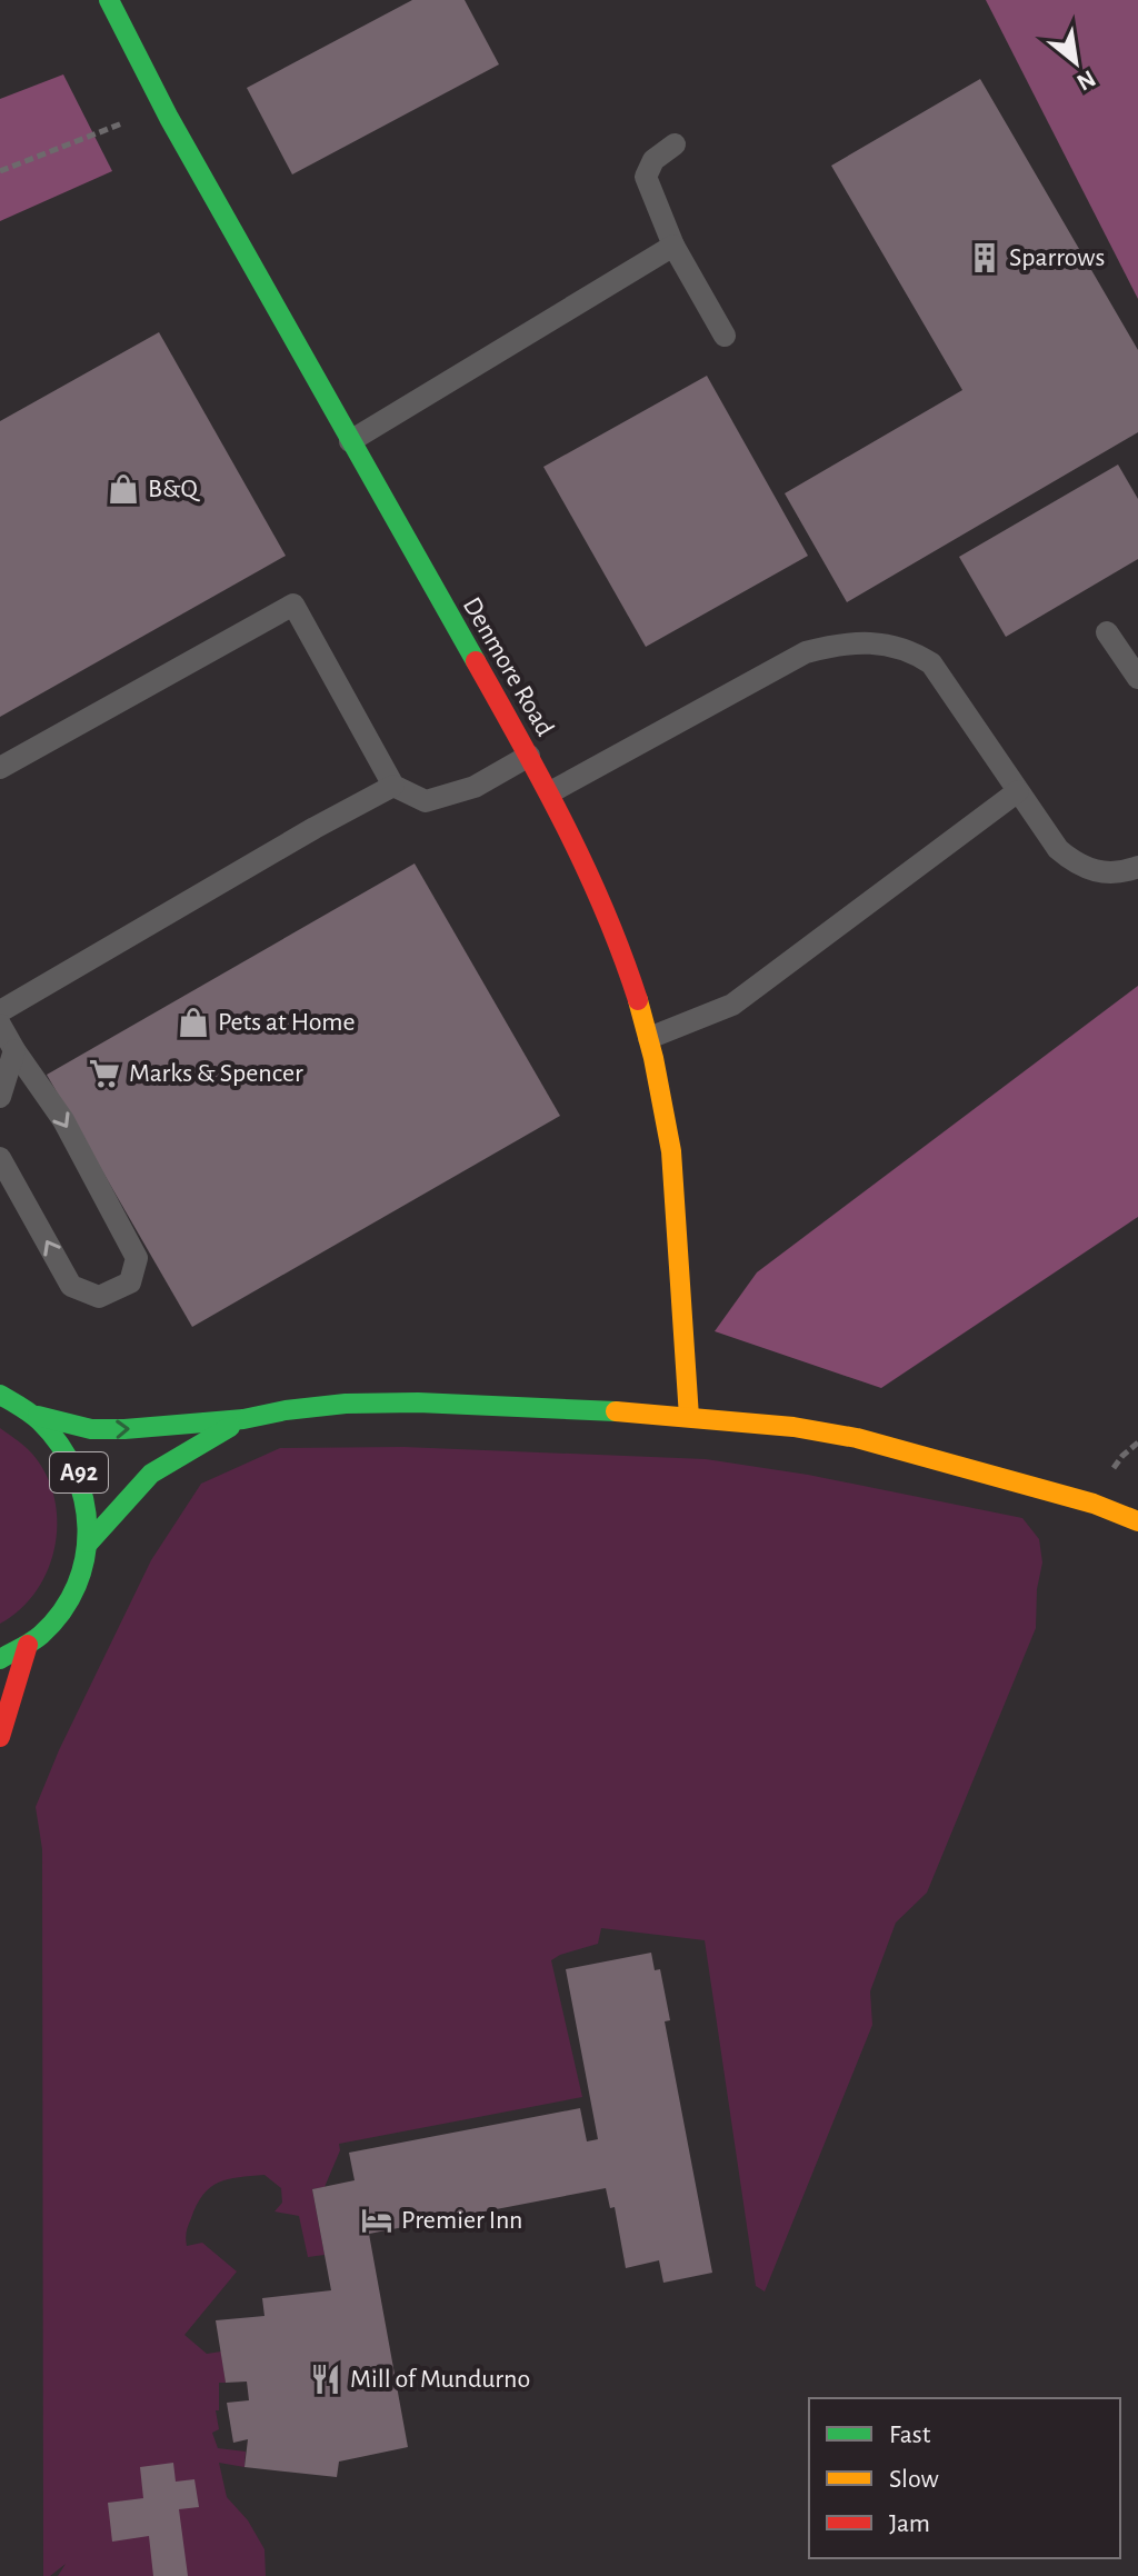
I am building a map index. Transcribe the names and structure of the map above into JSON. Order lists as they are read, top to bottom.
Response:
{
  "streets": {
    "main road": ["Denmore Road", "A92"]
  },
  "places": {
    "building": ["Sparrows"],
    "shop": ["B&Q", "Pets at Home"],
    "supermarket": ["Marks & Spencer"],
    "hotel": ["Premier Inn"],
    "restaurant": ["Mill of Mundurno"]
  },
  "legend": ["Fast", "Slow", "Jam"],
  "north": "bottom right"
}
